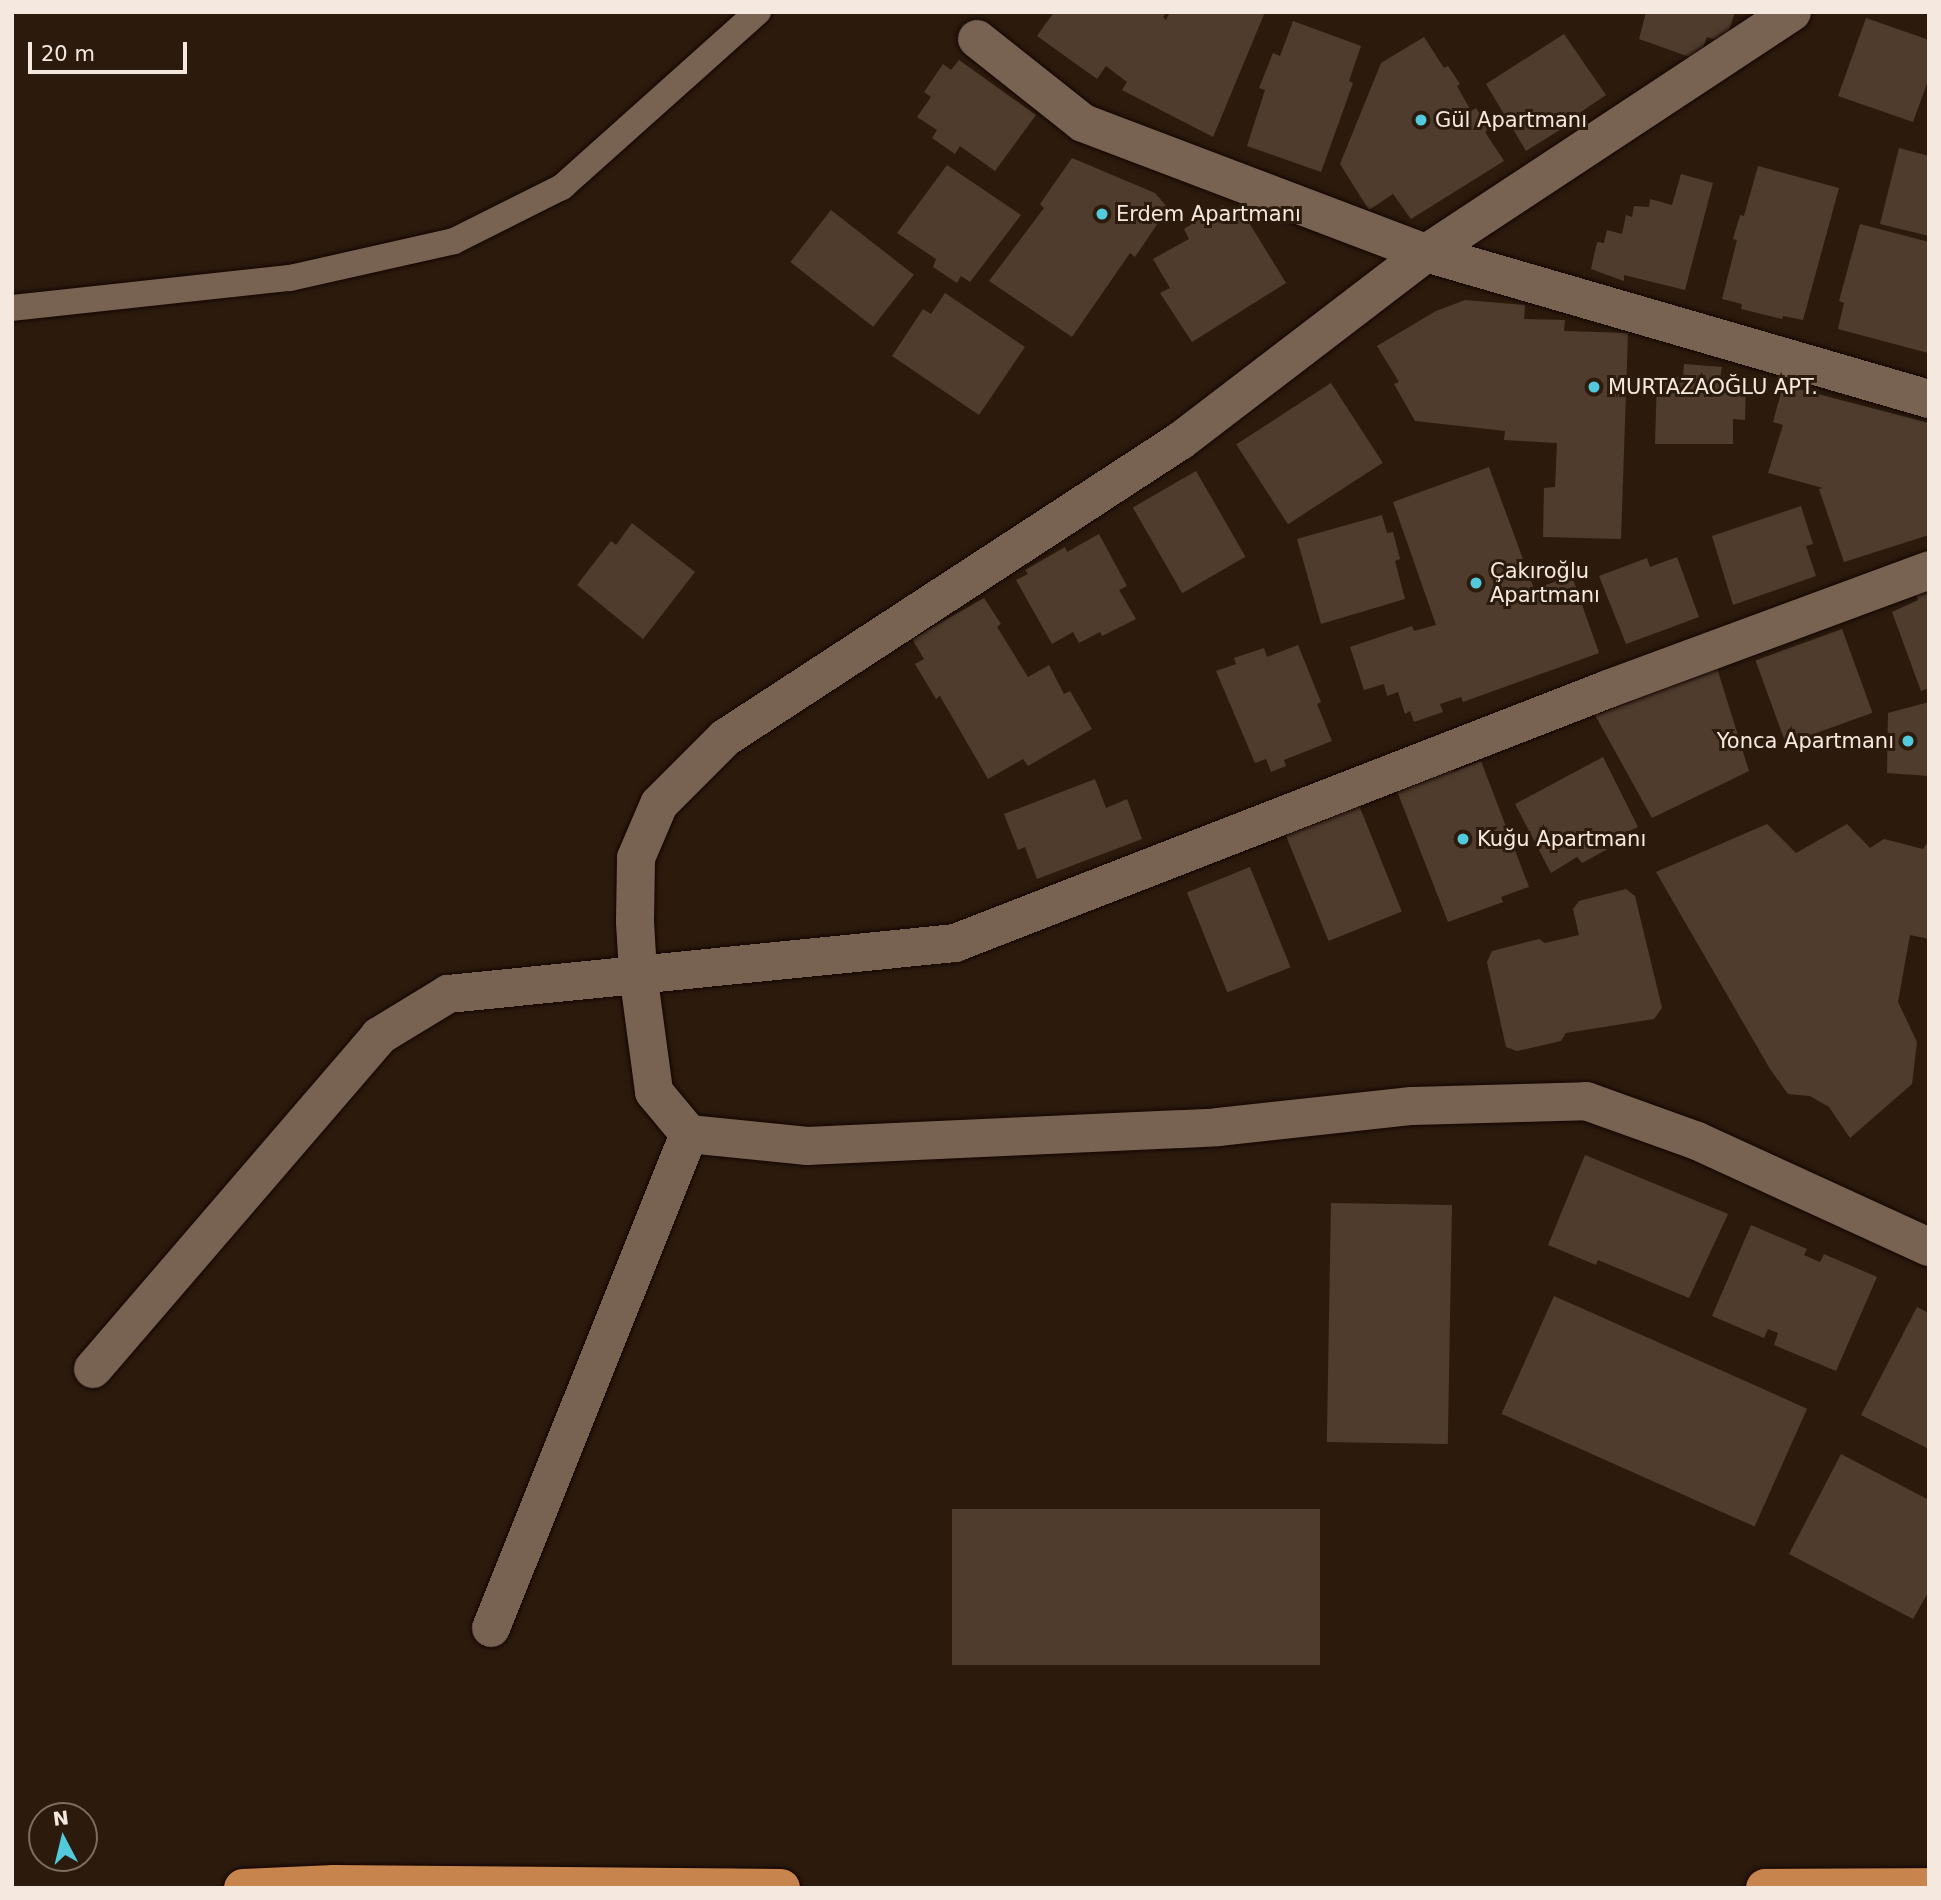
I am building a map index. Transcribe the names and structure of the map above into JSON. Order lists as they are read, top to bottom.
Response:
{
  "places": [
    "Gül Apartmanı",
    "Erdem Apartmanı",
    "MURTAZAOĞLU APT.",
    "Çakıroğlu Apartmanı",
    "Yonca Apartmanı",
    "Kuğu Apartmanı"
  ],
  "scale_bar": "20 m",
  "north": "top"
}
